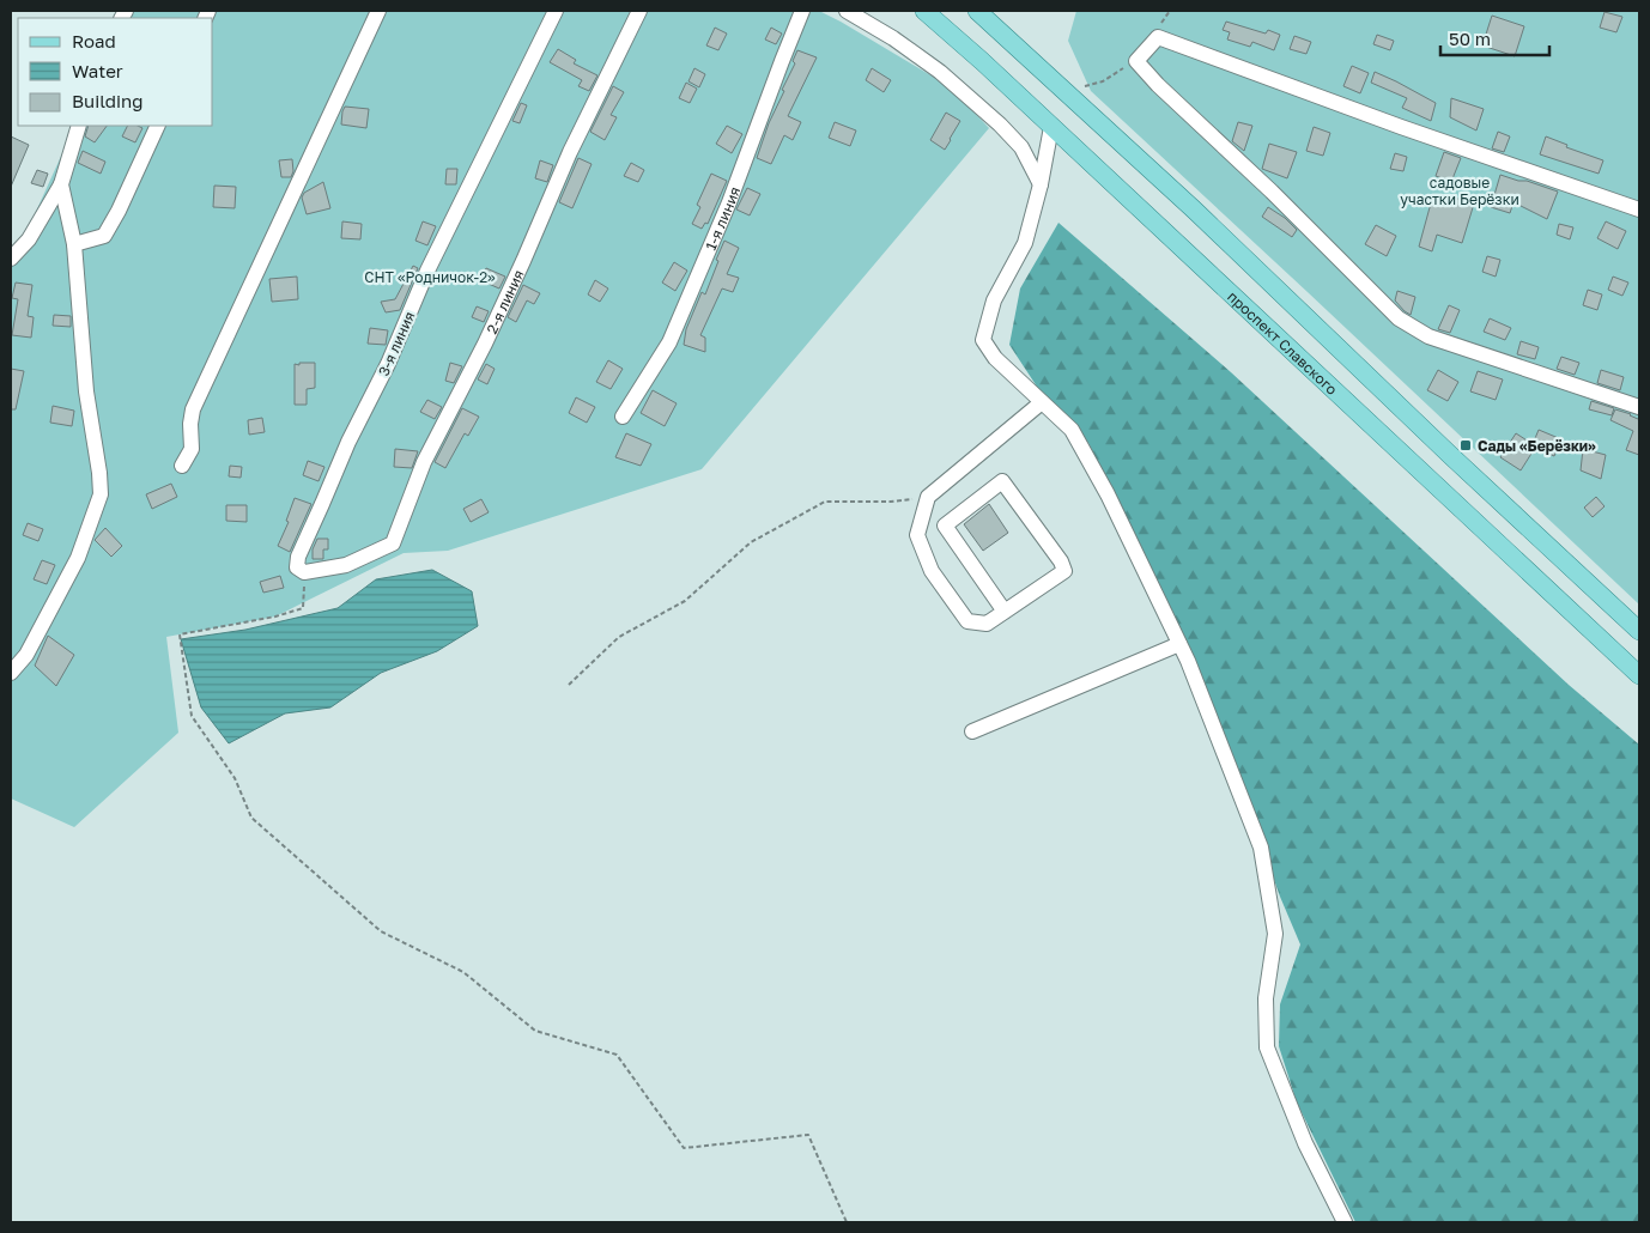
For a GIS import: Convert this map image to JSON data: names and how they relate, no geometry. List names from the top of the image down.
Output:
{
  "streets": {
    "main road": ["проспект Славского"],
    "street": ["1-я линия", "2-я линия", "3-я линия"]
  },
  "crossings": [
    ["2-я линия", "3-я линия"]
  ],
  "parks": ["садовые участки Берёзки", "СНТ «Родничок-2»"],
  "places": {
    "transit": ["Сады «Берёзки»"]
  },
  "legend": ["Road", "Water", "Building"],
  "scale_bar": "50 m"
}
